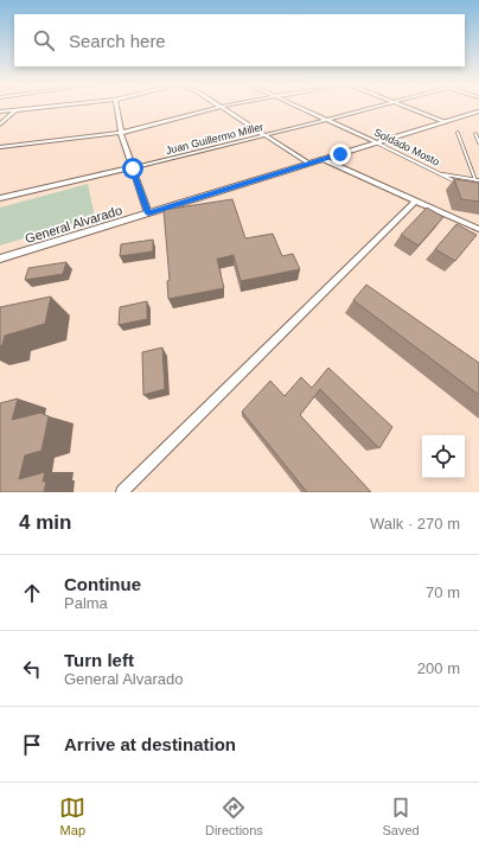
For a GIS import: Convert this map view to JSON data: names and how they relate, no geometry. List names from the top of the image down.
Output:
{
  "streets": {
    "street": ["Juan Guillermo Miller", "Soldado Mosto", "General Alvarado"]
  },
  "crossings": [
    ["Juan Guillermo Miller", "Soldado Mosto"],
    ["Soldado Mosto", "General Alvarado"]
  ],
  "page": {
    "search": "Search here",
    "heading": ["4 min", "Walk · 270 m"],
    "list": [
      ["Continue", "Palma", "70 m"],
      ["Turn left", "General Alvarado", "200 m"],
      "Arrive at destination"
    ],
    "nav": ["Map", "Directions", "Saved"]
  }
}
